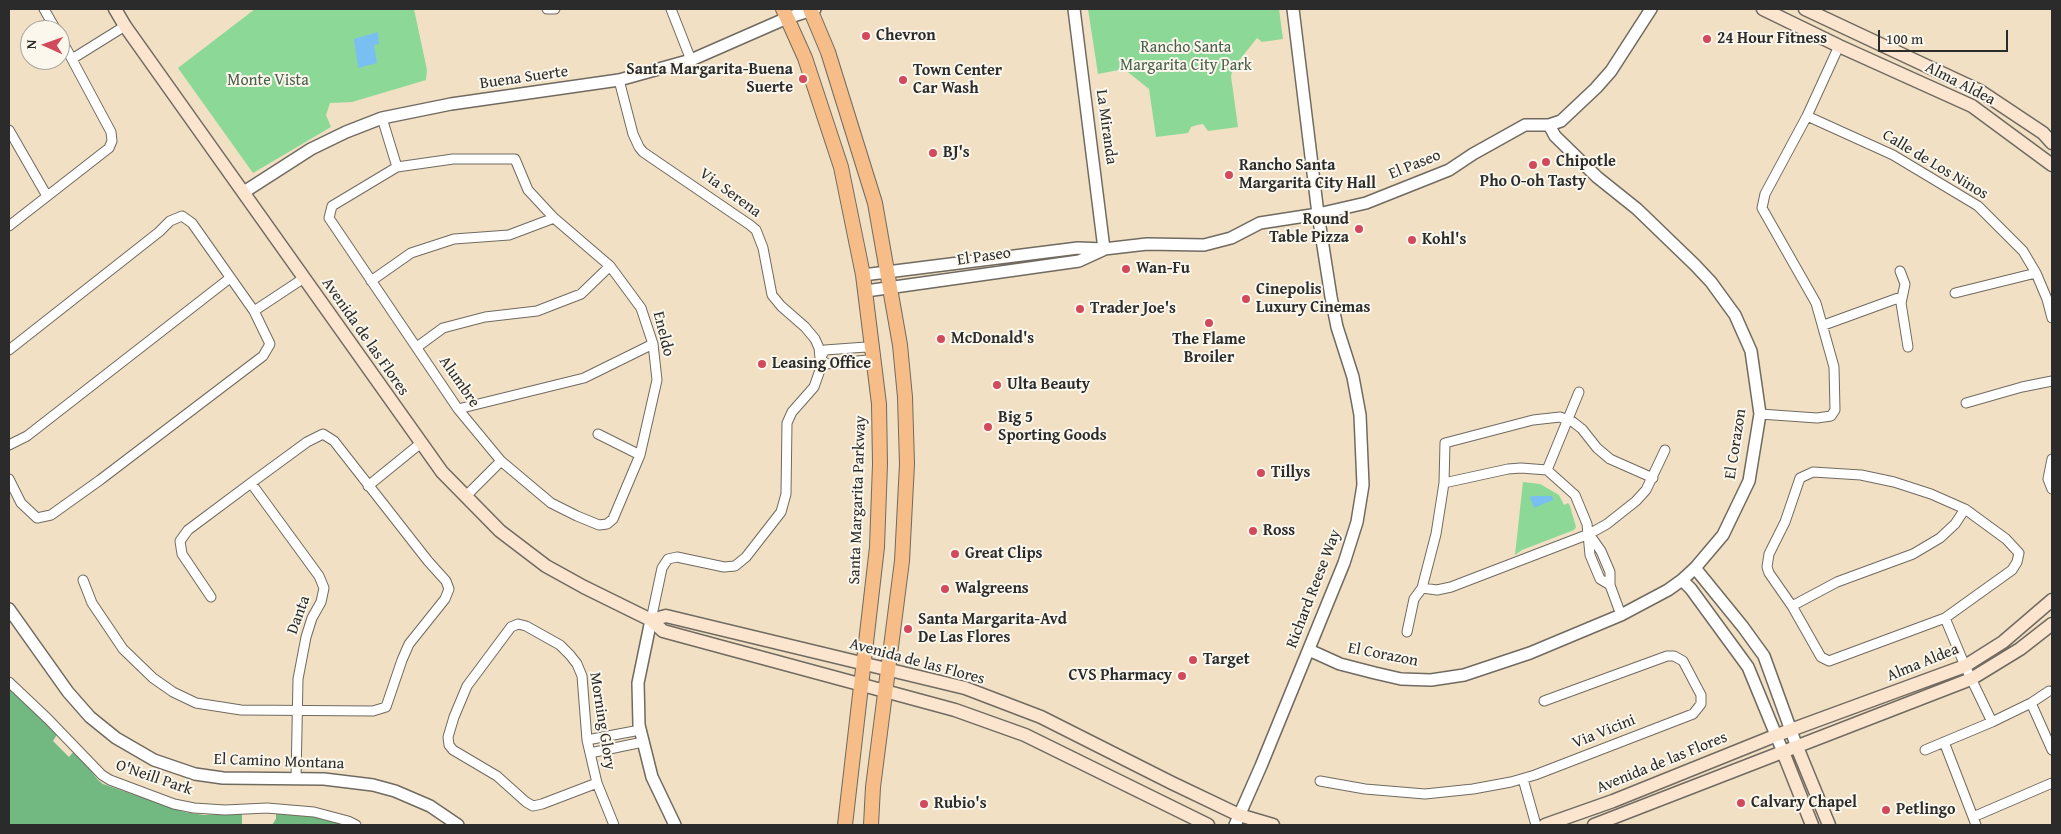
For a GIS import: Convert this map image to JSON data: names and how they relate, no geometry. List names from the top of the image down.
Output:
{
  "streets": {
    "main road": ["Alma Aldea", "Avenida de las Flores", "Santa Margarita Parkway"],
    "street": [
      "Buena Suerte",
      "La Miranda",
      "El Paseo",
      "Calle de Los Ninos",
      "Via Serena",
      "Eneldo",
      "Alumbre",
      "El Corazon",
      "Richard Reese Way",
      "Danta",
      "Morning Glory",
      "Via Vicini",
      "El Camino Montana",
      "O'Neill Park"
    ]
  },
  "crossings": [
    ["Buena Suerte", "Via Serena"],
    ["Buena Suerte", "Avenida de las Flores"],
    ["Buena Suerte", "Santa Margarita Parkway"],
    ["Alma Aldea", "Avenida de las Flores"],
    ["La Miranda", "El Paseo"],
    ["El Paseo", "El Corazon"],
    ["El Paseo", "Santa Margarita Parkway"],
    ["El Paseo", "Richard Reese Way"],
    ["Eneldo", "Alumbre"],
    ["Avenida de las Flores", "Santa Margarita Parkway"],
    ["Avenida de las Flores", "Richard Reese Way"],
    ["El Corazon", "Richard Reese Way"],
    ["Danta", "El Camino Montana"]
  ],
  "parks": ["Rancho Santa Margarita City Park", "Monte Vista"],
  "places": [
    "Chevron",
    "24 Hour Fitness",
    "Santa Margarita-Buena Suerte",
    "Town Center Car Wash",
    "BJ's",
    "Chipotle",
    "Pho O-oh Tasty",
    "Rancho Santa Margarita City Hall",
    "Round Table Pizza",
    "Kohl's",
    "Wan-Fu",
    "Cinepolis Luxury Cinemas",
    "Trader Joe's",
    "The Flame Broiler",
    "McDonald's",
    "Leasing Office",
    "Ulta Beauty",
    "Big 5 Sporting Goods",
    "Tillys",
    "Ross",
    "Great Clips",
    "Walgreens",
    "Santa Margarita-Avd De Las Flores",
    "Target",
    "CVS Pharmacy",
    "Calvary Chapel",
    "Rubio's",
    "Petlingo"
  ],
  "scale_bar": "100 m",
  "north": "left"
}
